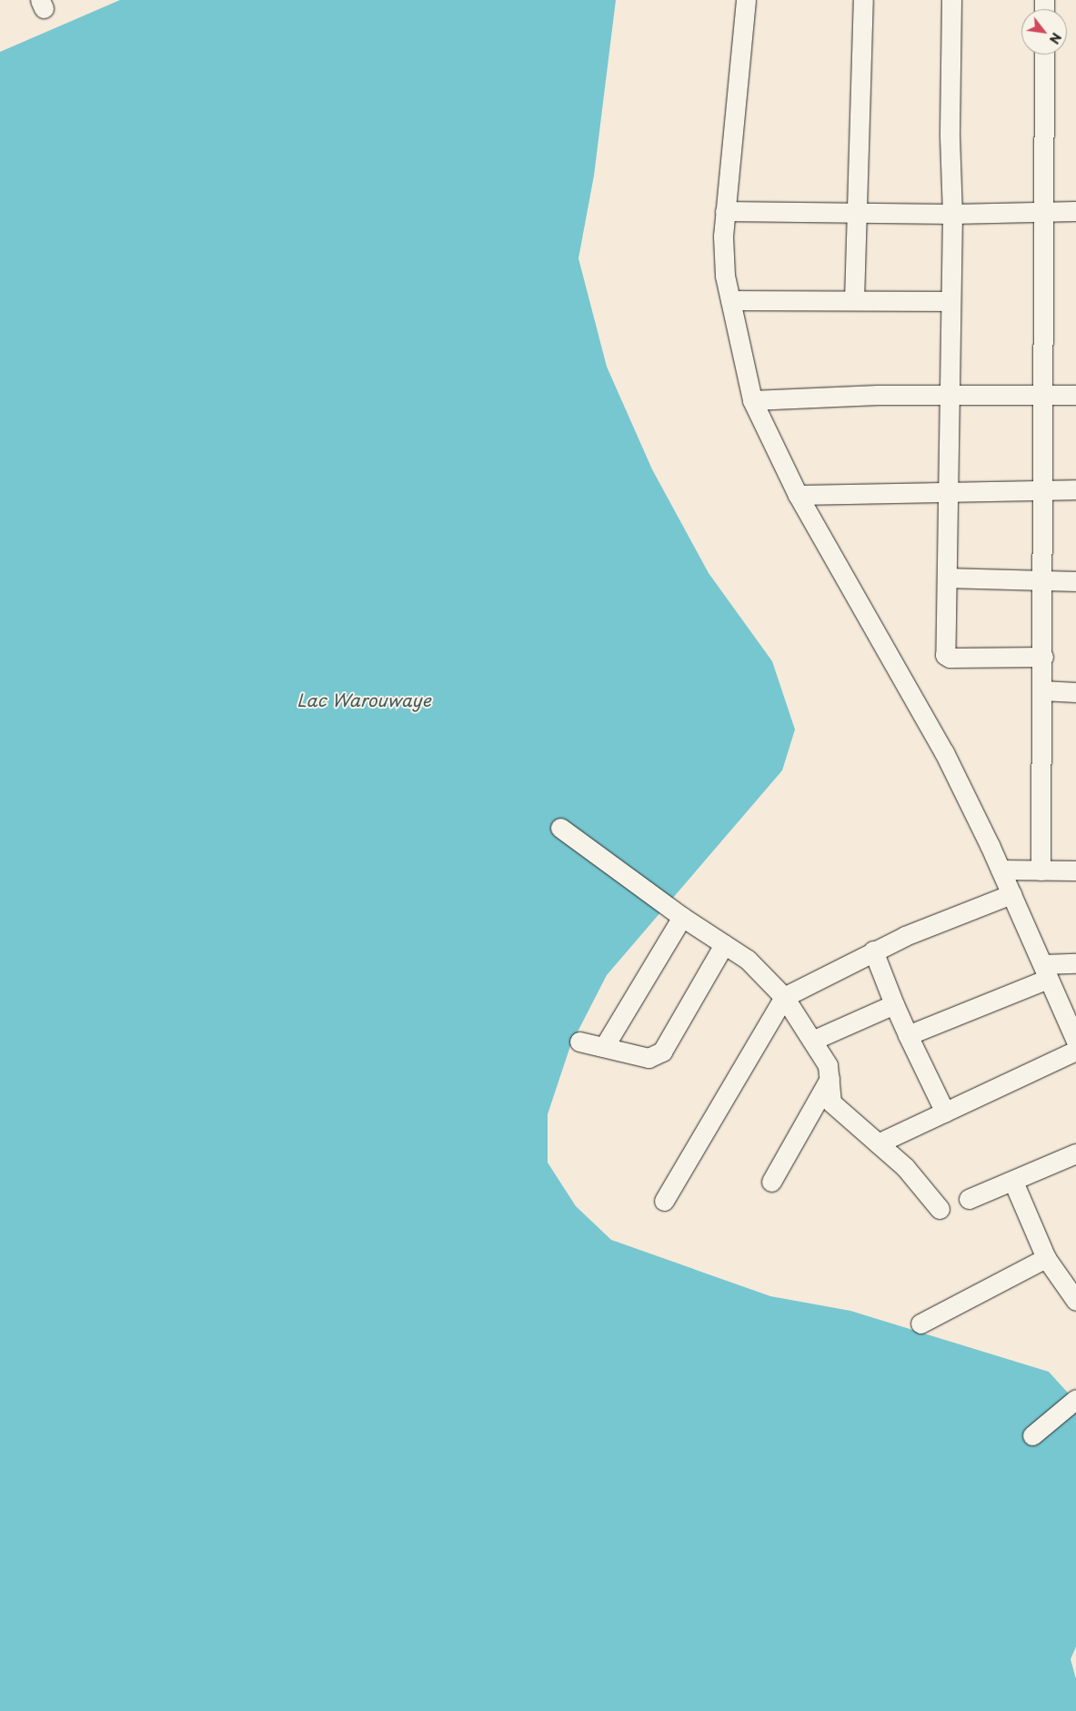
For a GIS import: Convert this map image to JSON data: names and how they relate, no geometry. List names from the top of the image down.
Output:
{
  "water": ["Lac Warouwaye"],
  "north": "bottom right"
}
